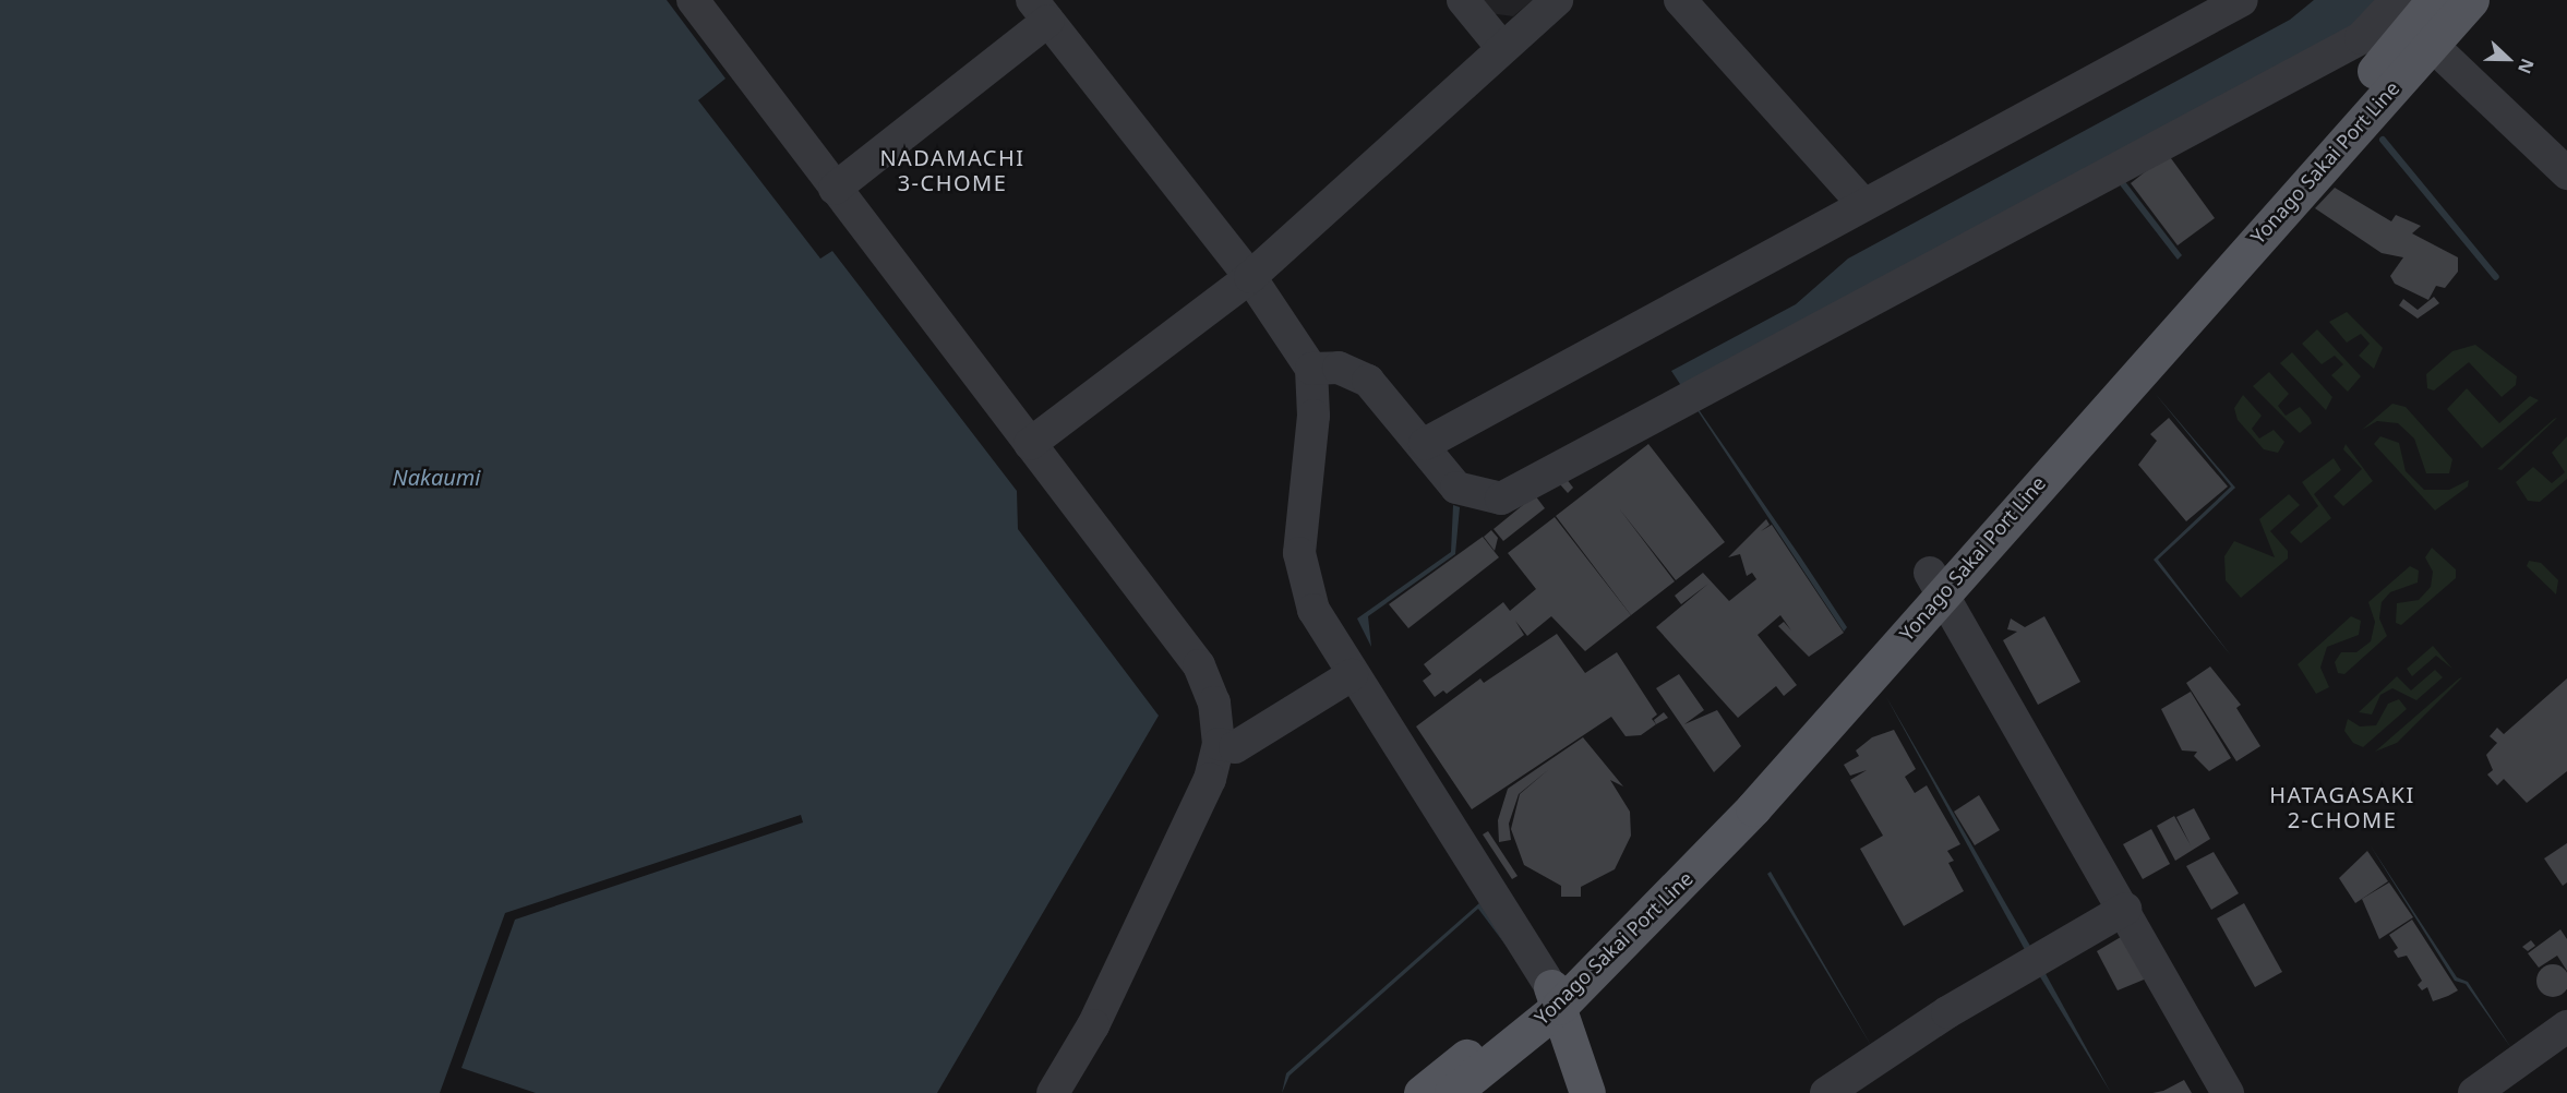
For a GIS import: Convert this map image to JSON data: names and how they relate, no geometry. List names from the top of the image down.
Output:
{
  "streets": {
    "main road": ["Yonago Sakai Port Line"]
  },
  "districts": ["NADAMACHI 3-CHOME", "HATAGASAKI 2-CHOME"],
  "water": ["Nakaumi"],
  "north": "right"
}
